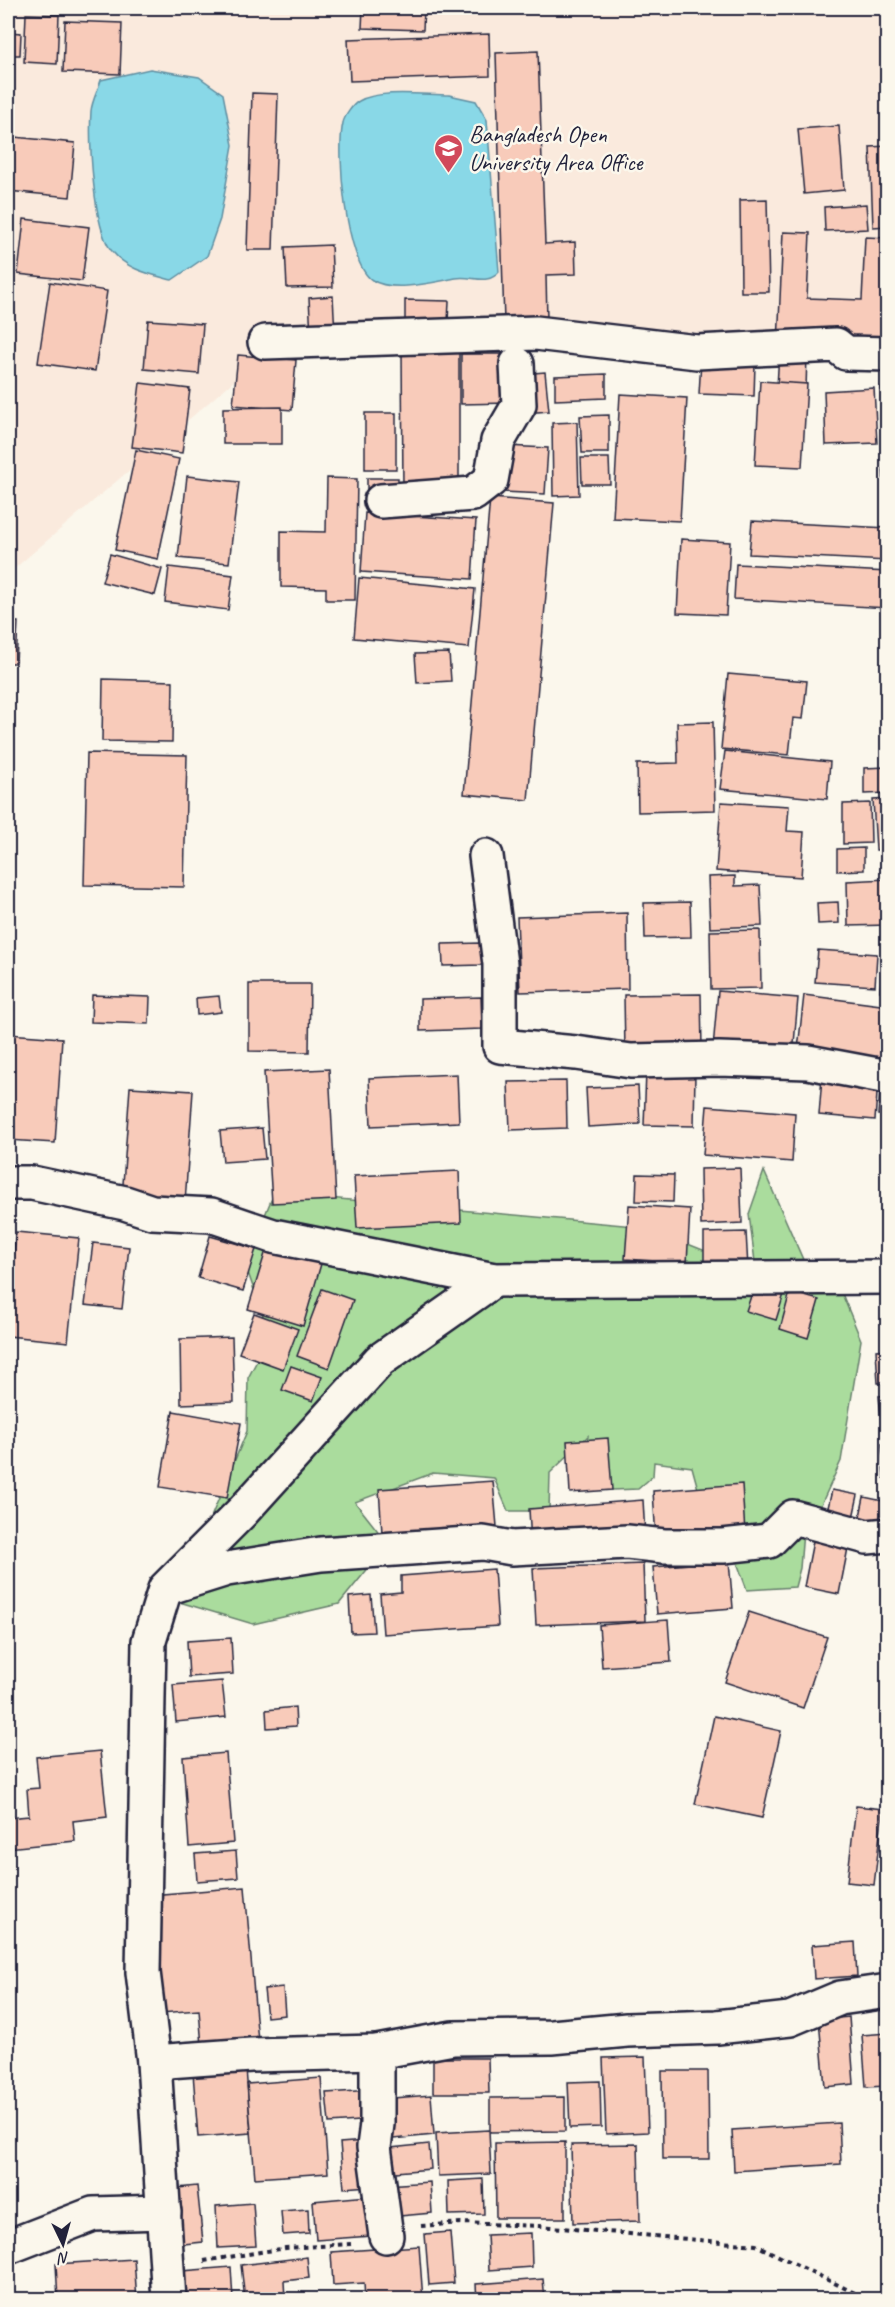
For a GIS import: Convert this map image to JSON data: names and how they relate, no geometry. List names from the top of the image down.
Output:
{
  "places": {
    "school or university": ["Bangladesh Open University Area Office"]
  },
  "north": "bottom"
}
